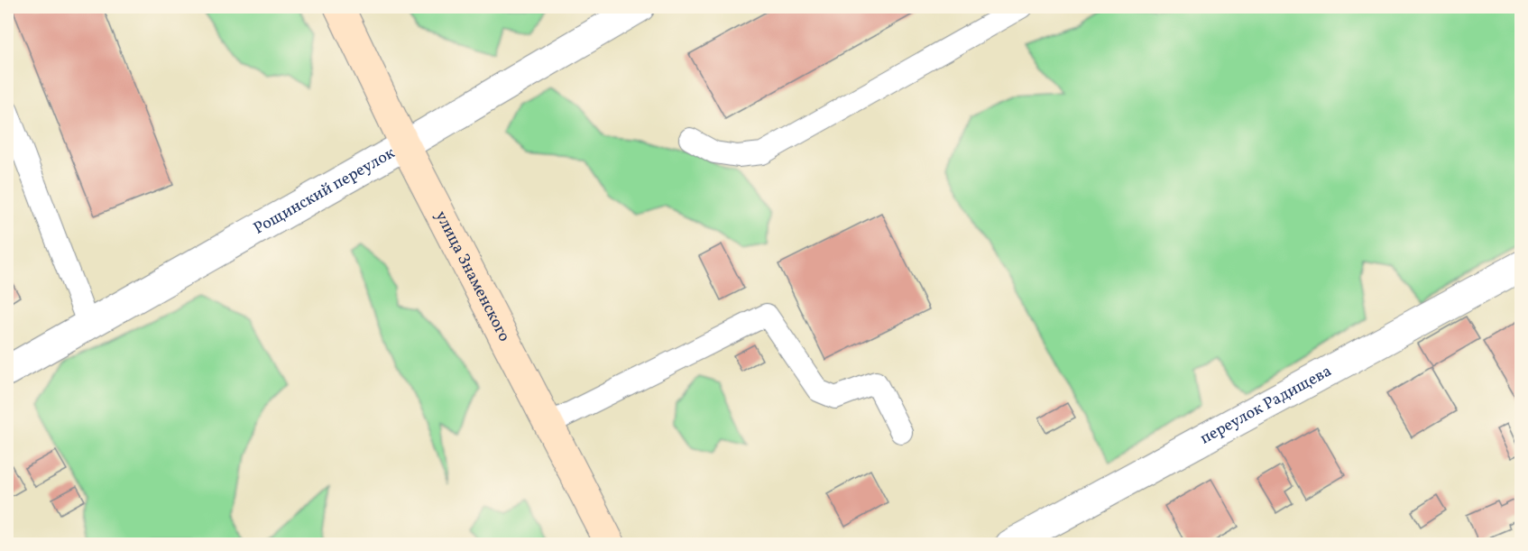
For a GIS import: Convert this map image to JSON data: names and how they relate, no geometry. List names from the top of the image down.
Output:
{
  "streets": {
    "main road": ["улица Знаменского"],
    "street": ["Рощинский переулок", "переулок Радищева"]
  },
  "crossings": [
    ["Рощинский переулок", "улица Знаменского"]
  ]
}
